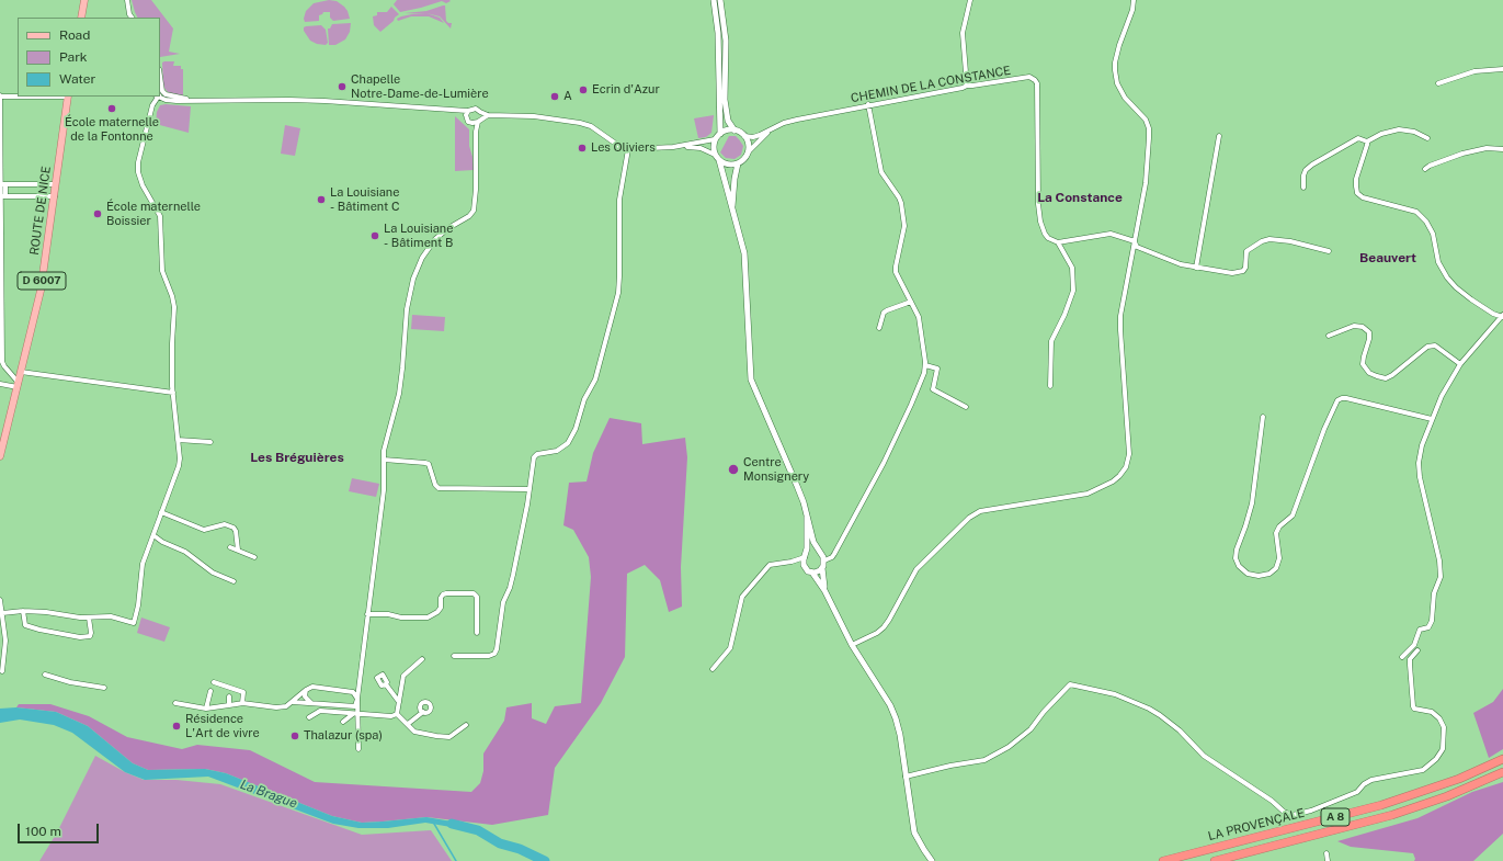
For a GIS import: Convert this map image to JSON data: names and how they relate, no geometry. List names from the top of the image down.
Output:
{
  "streets": {
    "highway": ["A 8", "LA PROVENÇALE"],
    "main road": ["ROUTE DE NICE", "D 6007"],
    "street": ["CHEMIN DE LA CONSTANCE"]
  },
  "districts": ["La Constance", "Beauvert", "Les Bréguières"],
  "water": ["La Brague"],
  "places": [
    "Chapelle Notre-Dame-de-Lumière",
    "Ecrin d'Azur",
    "A",
    "École maternelle de la Fontonne",
    "Les Oliviers",
    "La Louisiane - Bâtiment C",
    "École maternelle Boissier",
    "La Louisiane - Bâtiment B",
    "Centre Monsignery",
    "Résidence L'Art de vivre",
    "Thalazur (spa)"
  ],
  "legend": ["Road", "Park", "Water"],
  "scale_bar": "100 m"
}
